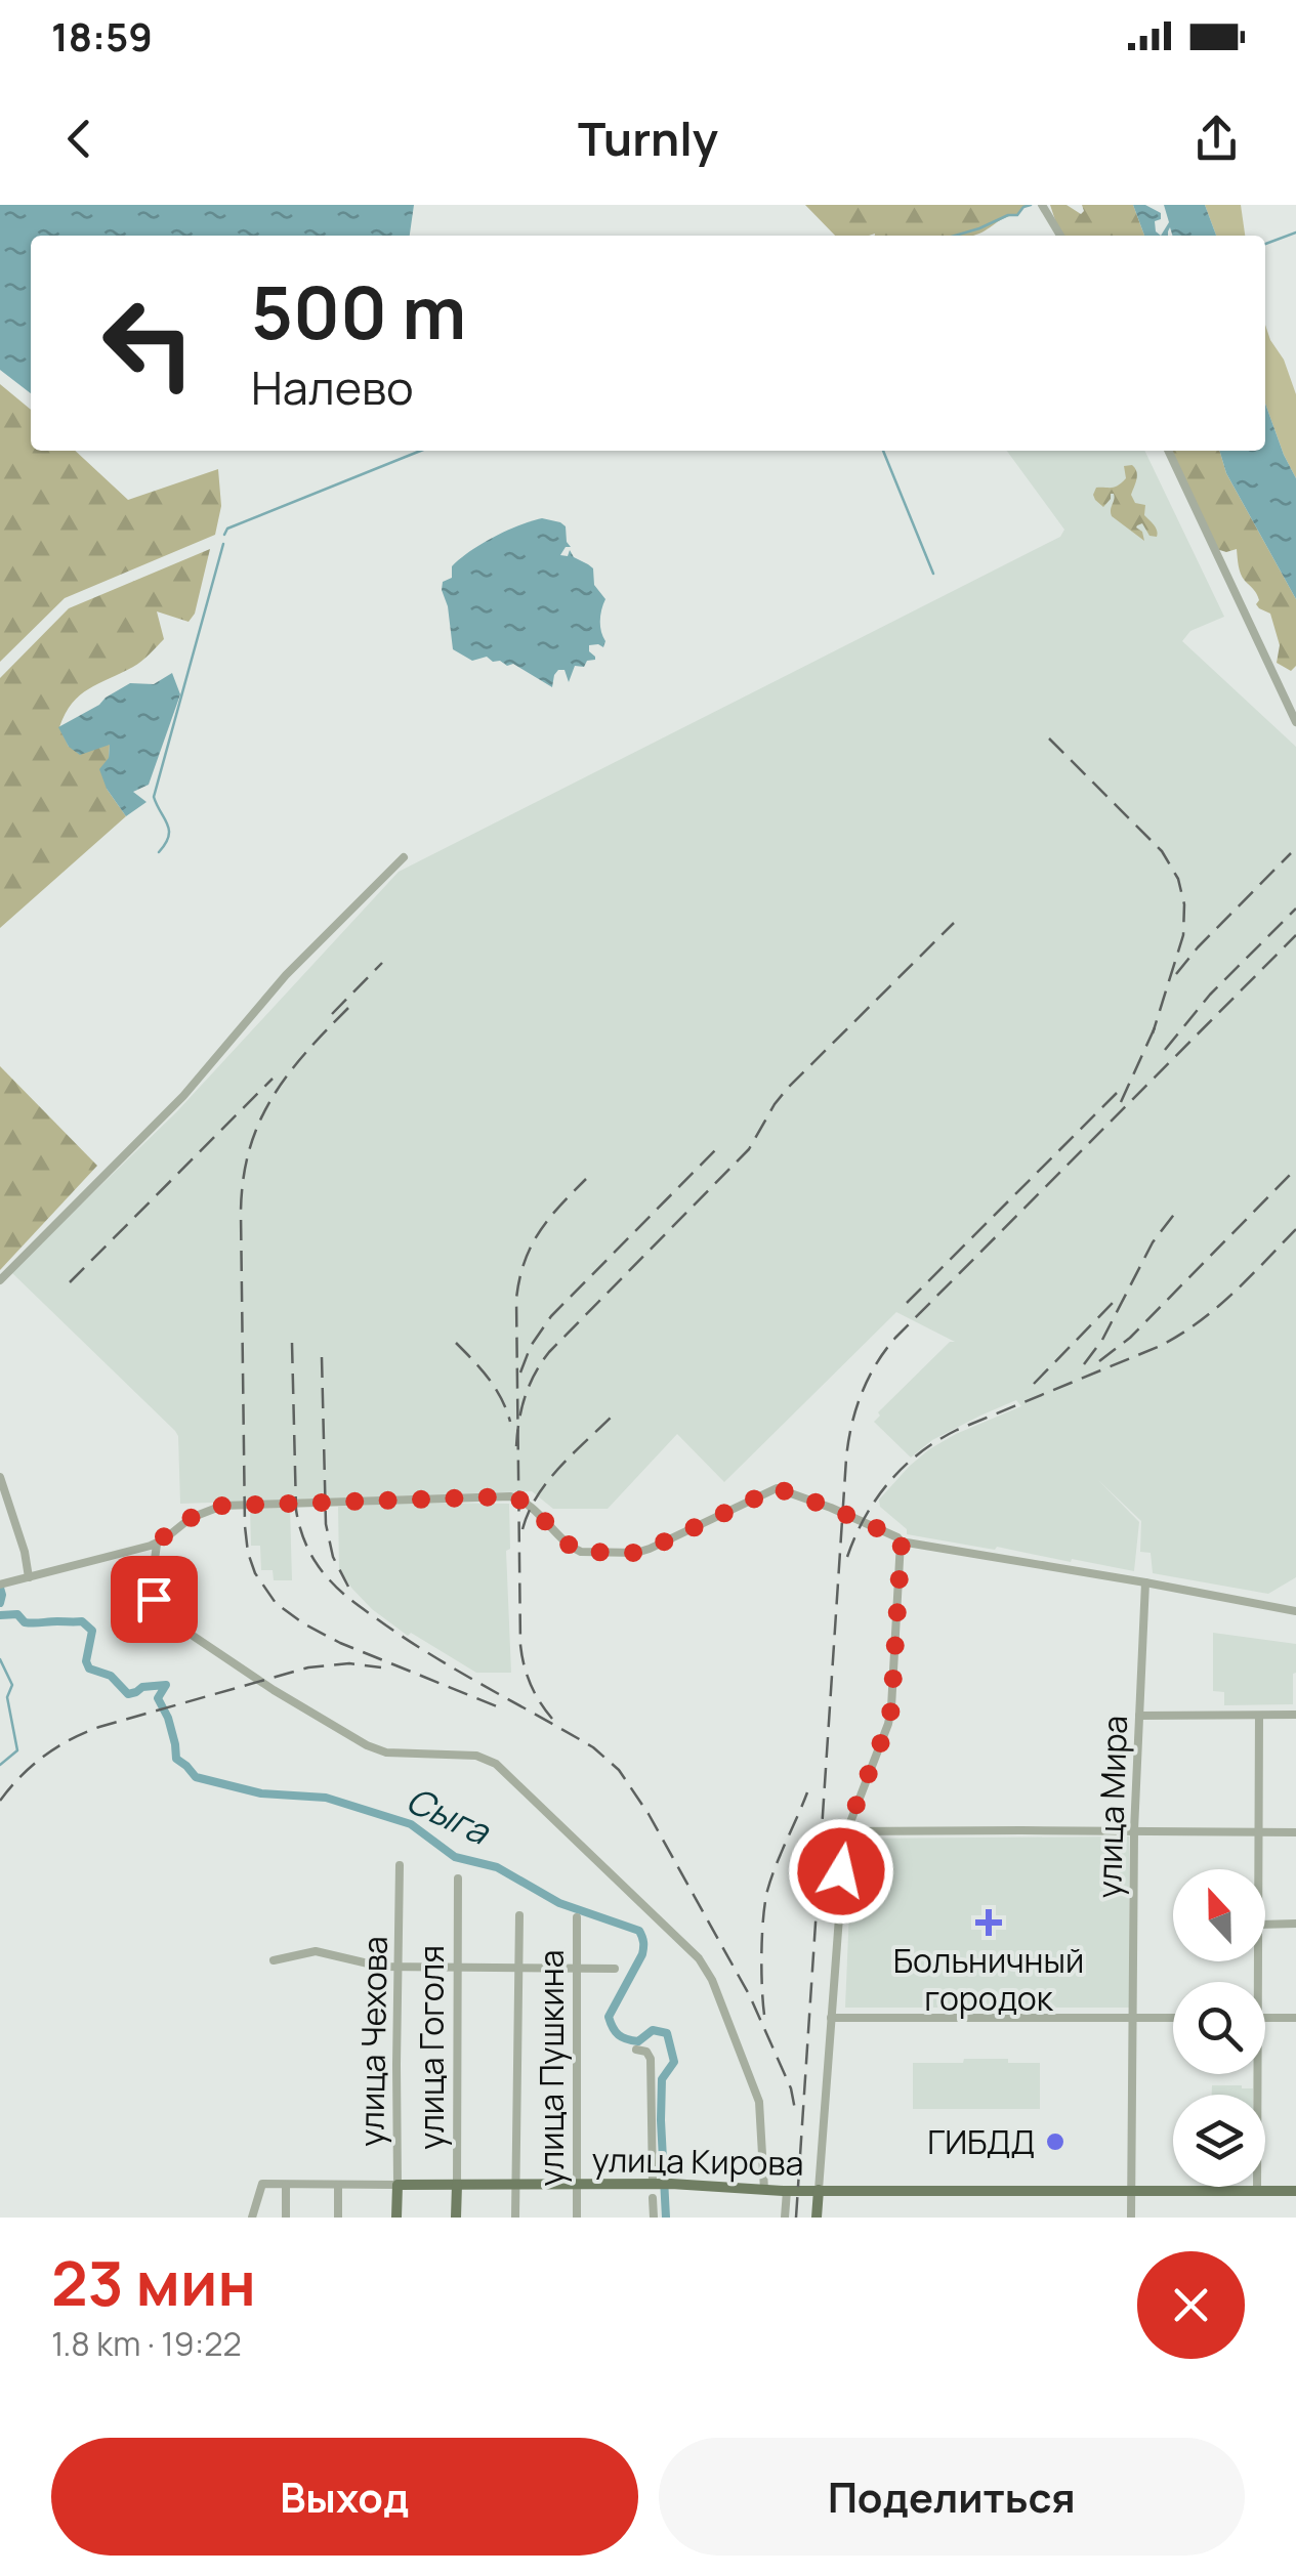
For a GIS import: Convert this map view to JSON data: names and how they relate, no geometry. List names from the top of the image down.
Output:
{
  "streets": {
    "main road": ["улица Чехова", "улица Гоголя", "улица Кирова"],
    "street": ["улица Мира", "улица Пушкина"]
  },
  "crossings": [
    ["улица Мира", "улица Кирова"],
    ["улица Чехова", "улица Кирова"],
    ["улица Гоголя", "улица Кирова"],
    ["улица Пушкина", "улица Кирова"]
  ],
  "water": ["Сыга"],
  "places": {
    "health": ["Больничный городок"],
    "other": ["ГИБДД"]
  },
  "north": "top",
  "page": {
    "status": "18:59",
    "header": "Turnly",
    "turn": ["500 m", "Налево"],
    "heading": ["23 мин", "1.8 km · 19:22"],
    "buttons": ["Выход", "Поделиться"]
  }
}
